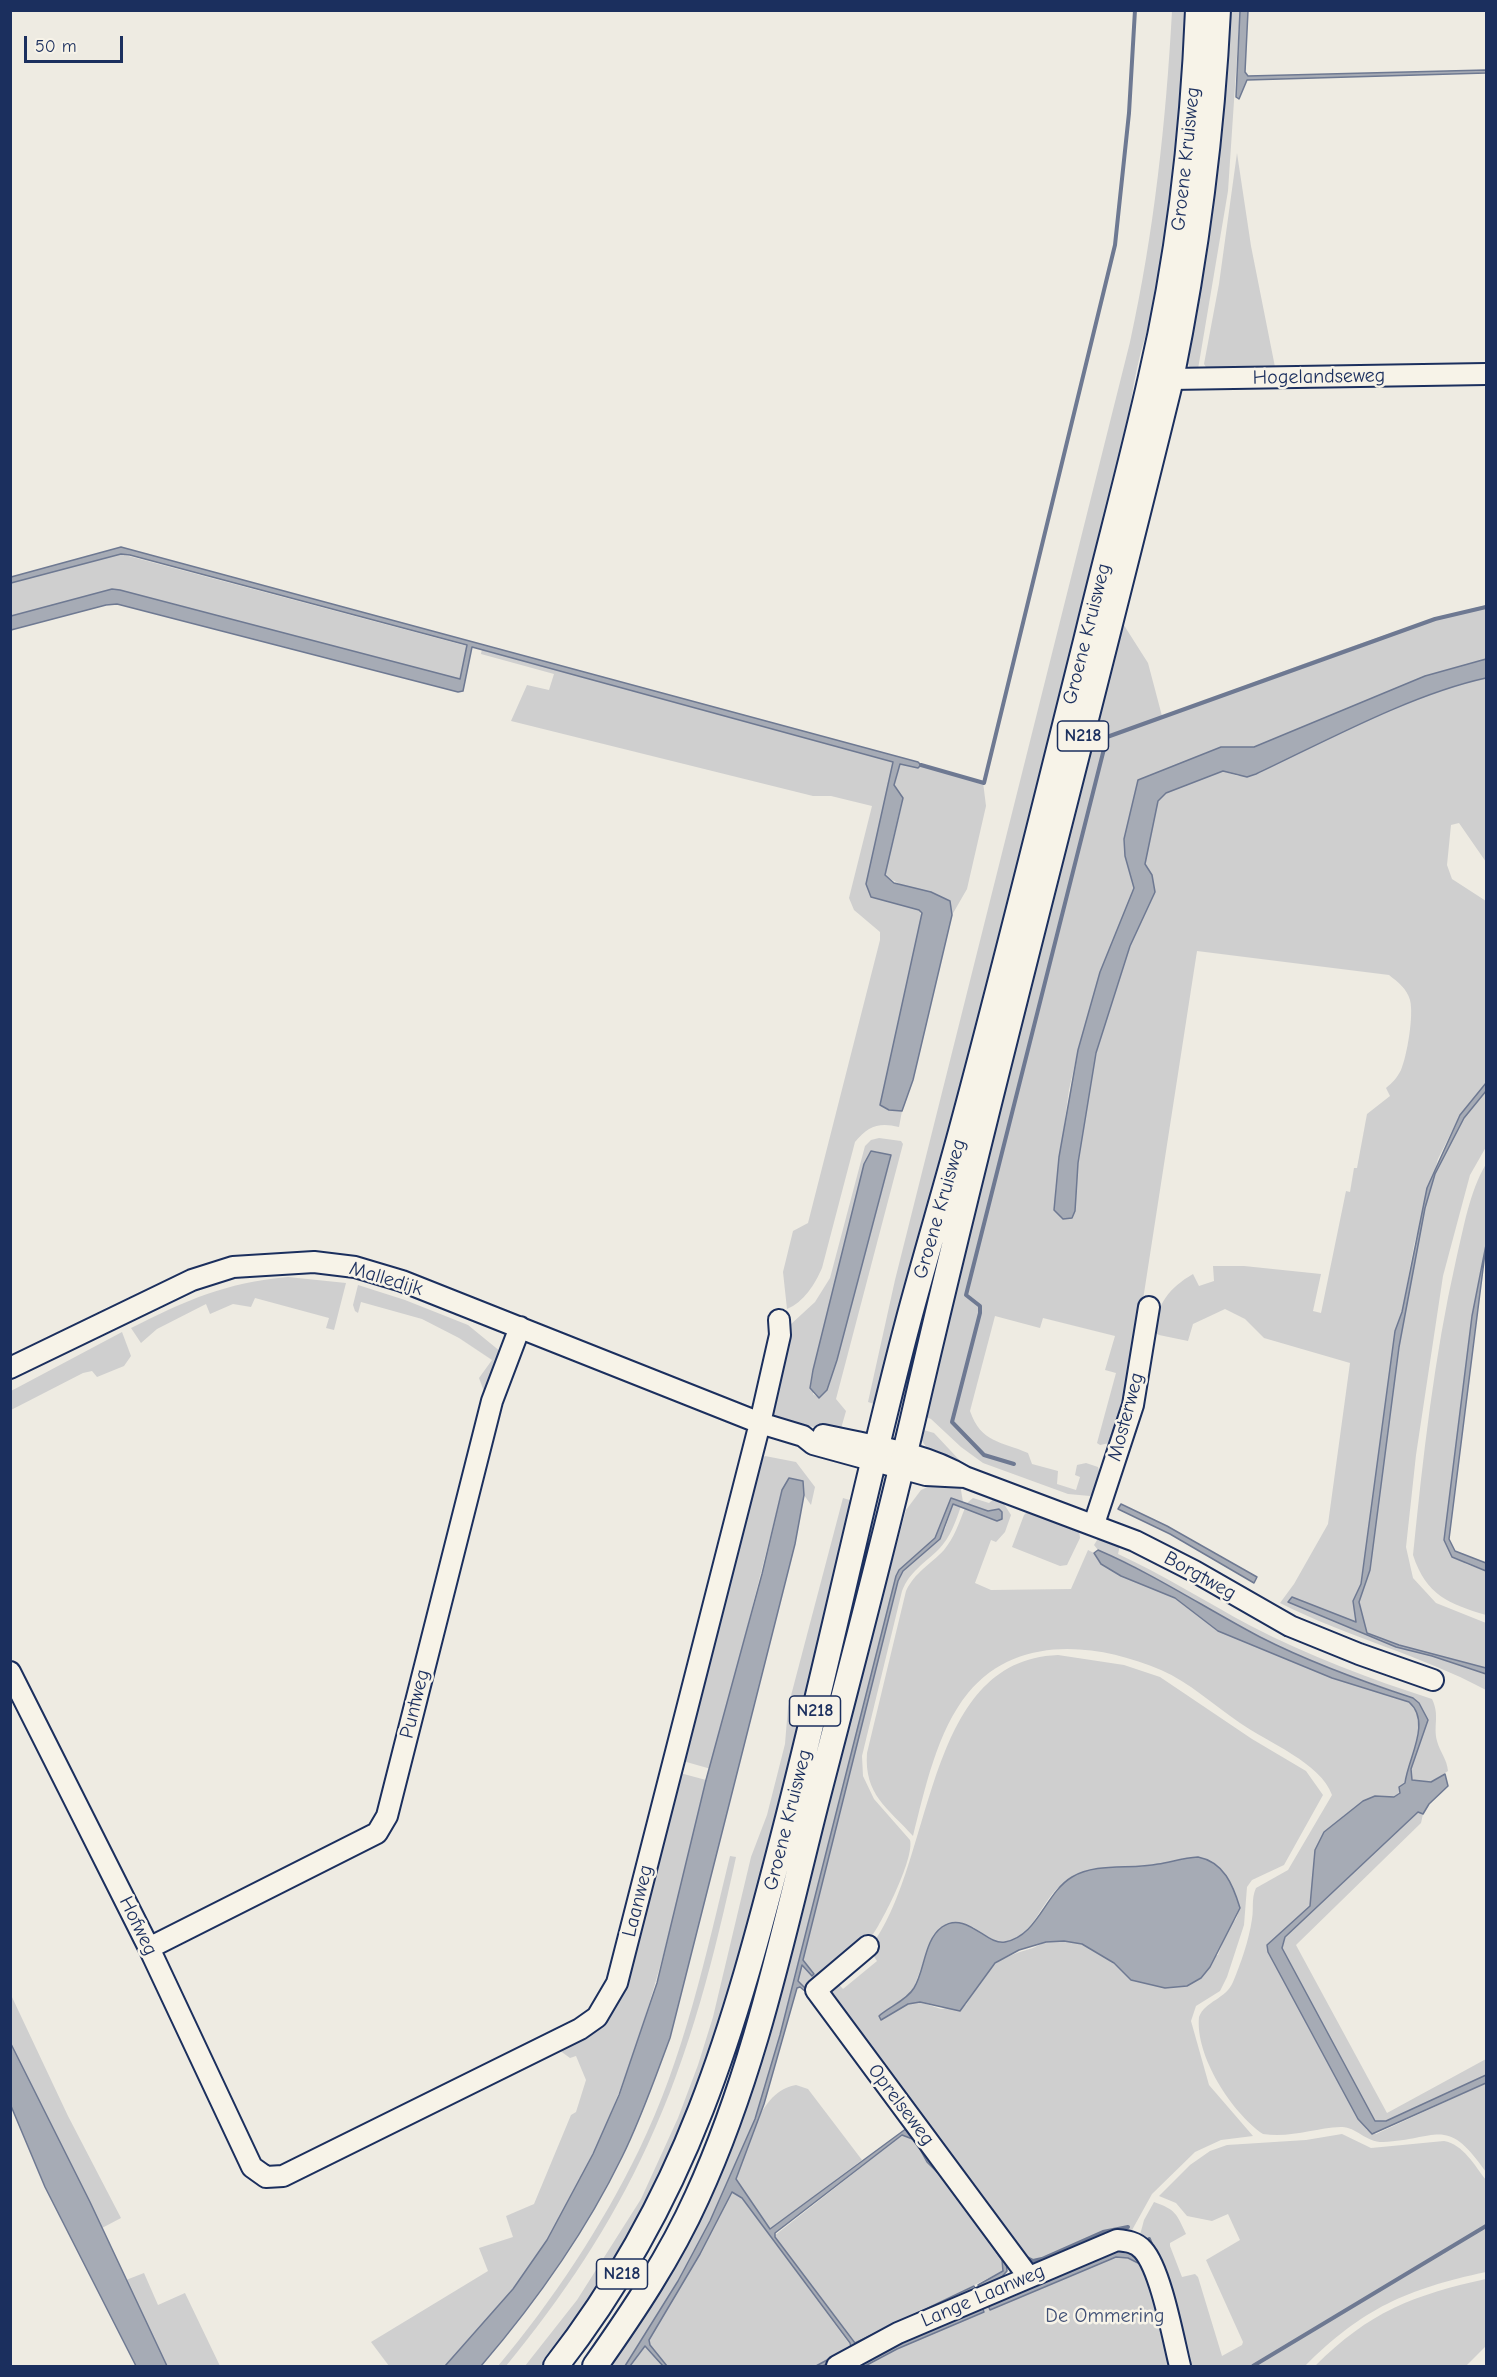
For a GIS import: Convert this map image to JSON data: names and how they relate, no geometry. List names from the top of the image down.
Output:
{
  "streets": {
    "main road": ["Groene Kruisweg", "N218"],
    "street": [
      "Hogelandseweg",
      "Malledijk",
      "Mosterweg",
      "Borgtweg",
      "Puntweg",
      "Laanweg",
      "Hofweg",
      "Oprelseweg",
      "Lange Laanweg"
    ]
  },
  "crossings": [
    ["Groene Kruisweg", "Hogelandseweg"],
    ["Groene Kruisweg", "Malledijk"],
    ["Groene Kruisweg", "Borgtweg"],
    ["Malledijk", "Borgtweg"],
    ["Malledijk", "Puntweg"],
    ["Malledijk", "Laanweg"],
    ["Mosterweg", "Borgtweg"],
    ["Puntweg", "Hofweg"],
    ["Laanweg", "Hofweg"],
    ["Oprelseweg", "Lange Laanweg"]
  ],
  "parks": ["De Ommering"],
  "scale_bar": "50 m"
}
